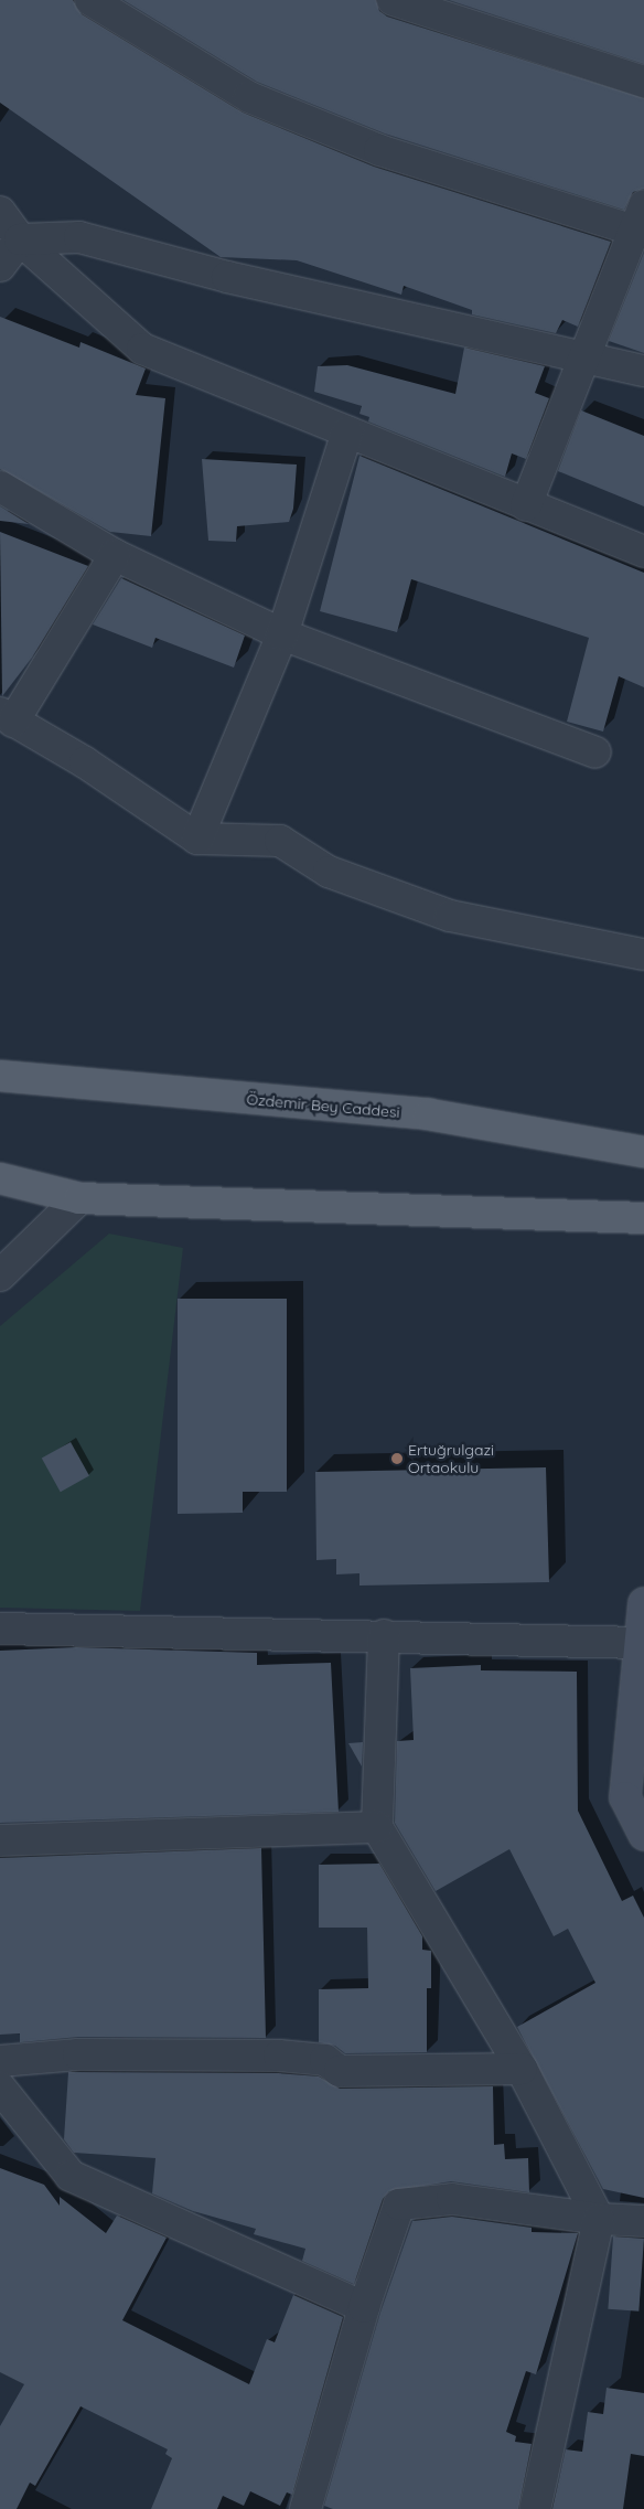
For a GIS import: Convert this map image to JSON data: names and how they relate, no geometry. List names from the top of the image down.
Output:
{
  "streets": {
    "main road": ["Özdemir Bey Caddesi"]
  },
  "places": ["Ertuğrulgazi Ortaokulu"]
}
